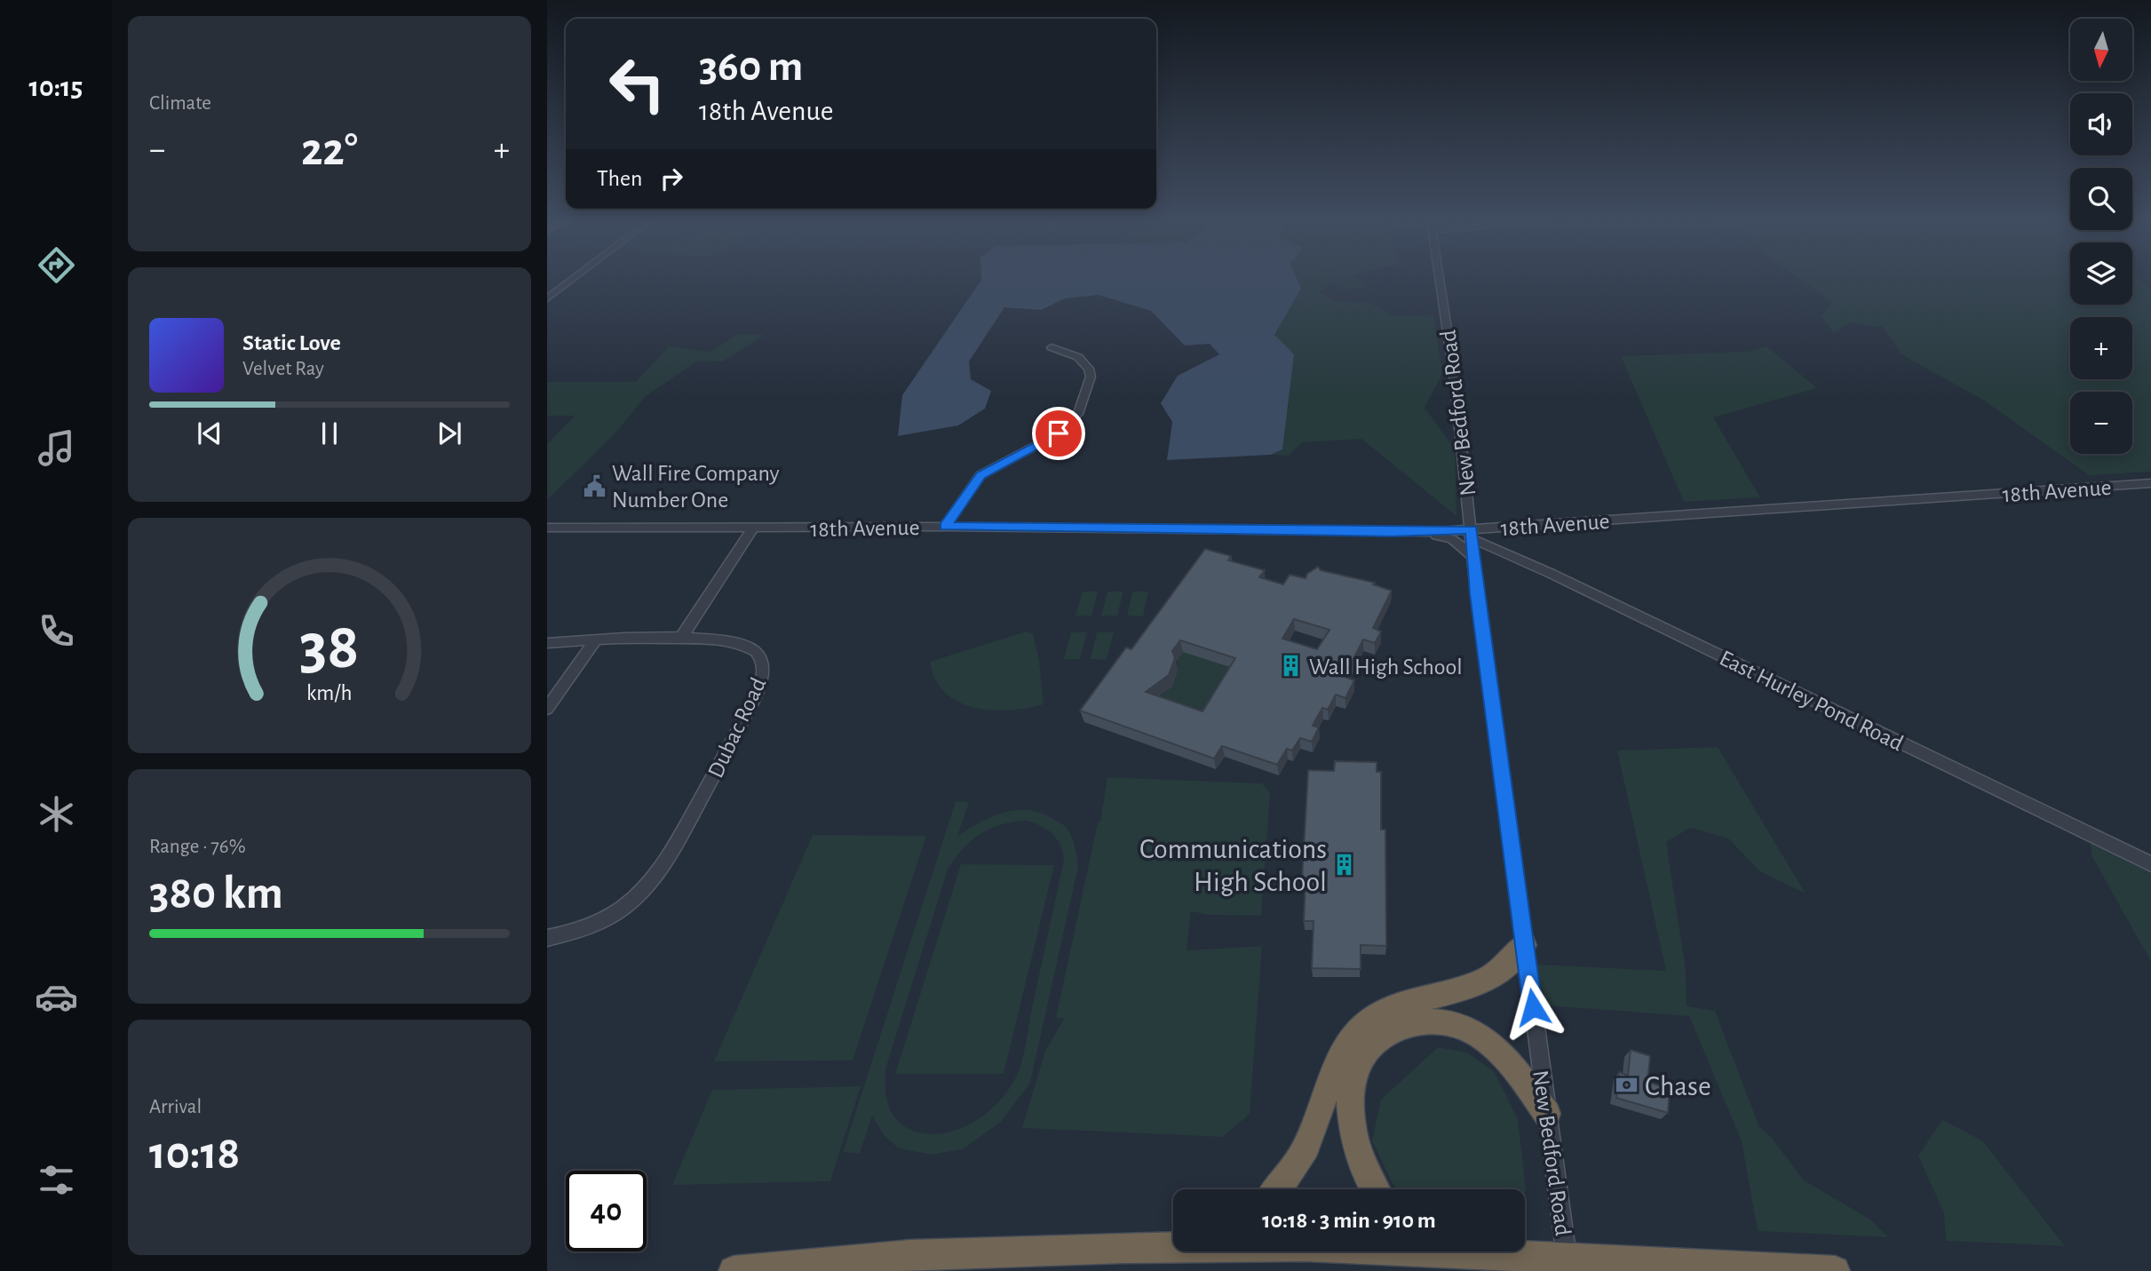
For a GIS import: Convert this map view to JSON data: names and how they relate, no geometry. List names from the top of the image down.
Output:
{
  "streets": {
    "street": [
      "New Bedford Road",
      "18th Avenue",
      "East Hurley Pond Road",
      "Dubac Road"
    ]
  },
  "crossings": [
    ["New Bedford Road", "18th Avenue"],
    ["New Bedford Road", "East Hurley Pond Road"],
    ["18th Avenue", "East Hurley Pond Road"]
  ],
  "places": {
    "public building": ["Wall Fire Company Number One"],
    "building": ["Wall High School", "Communications High School"],
    "bank": ["Chase"]
  },
  "north": "bottom",
  "page": {
    "tabs": "10:15",
    "tile": [
      "Climate",
      ["Range · 76%", "380 km"],
      ["Arrival", "10:18"]
    ],
    "map_buttons": ["+", "−"],
    "turn": ["360 m", "18th Avenue"],
    "heat": ["−", "22°", "+"],
    "then": "Then",
    "song": ["Static Love", "Velvet Ray"],
    "limit": "40",
    "trip": "10:18 · 3 min · 910 m",
    "gauge": ["38", "km/h"]
  }
}
